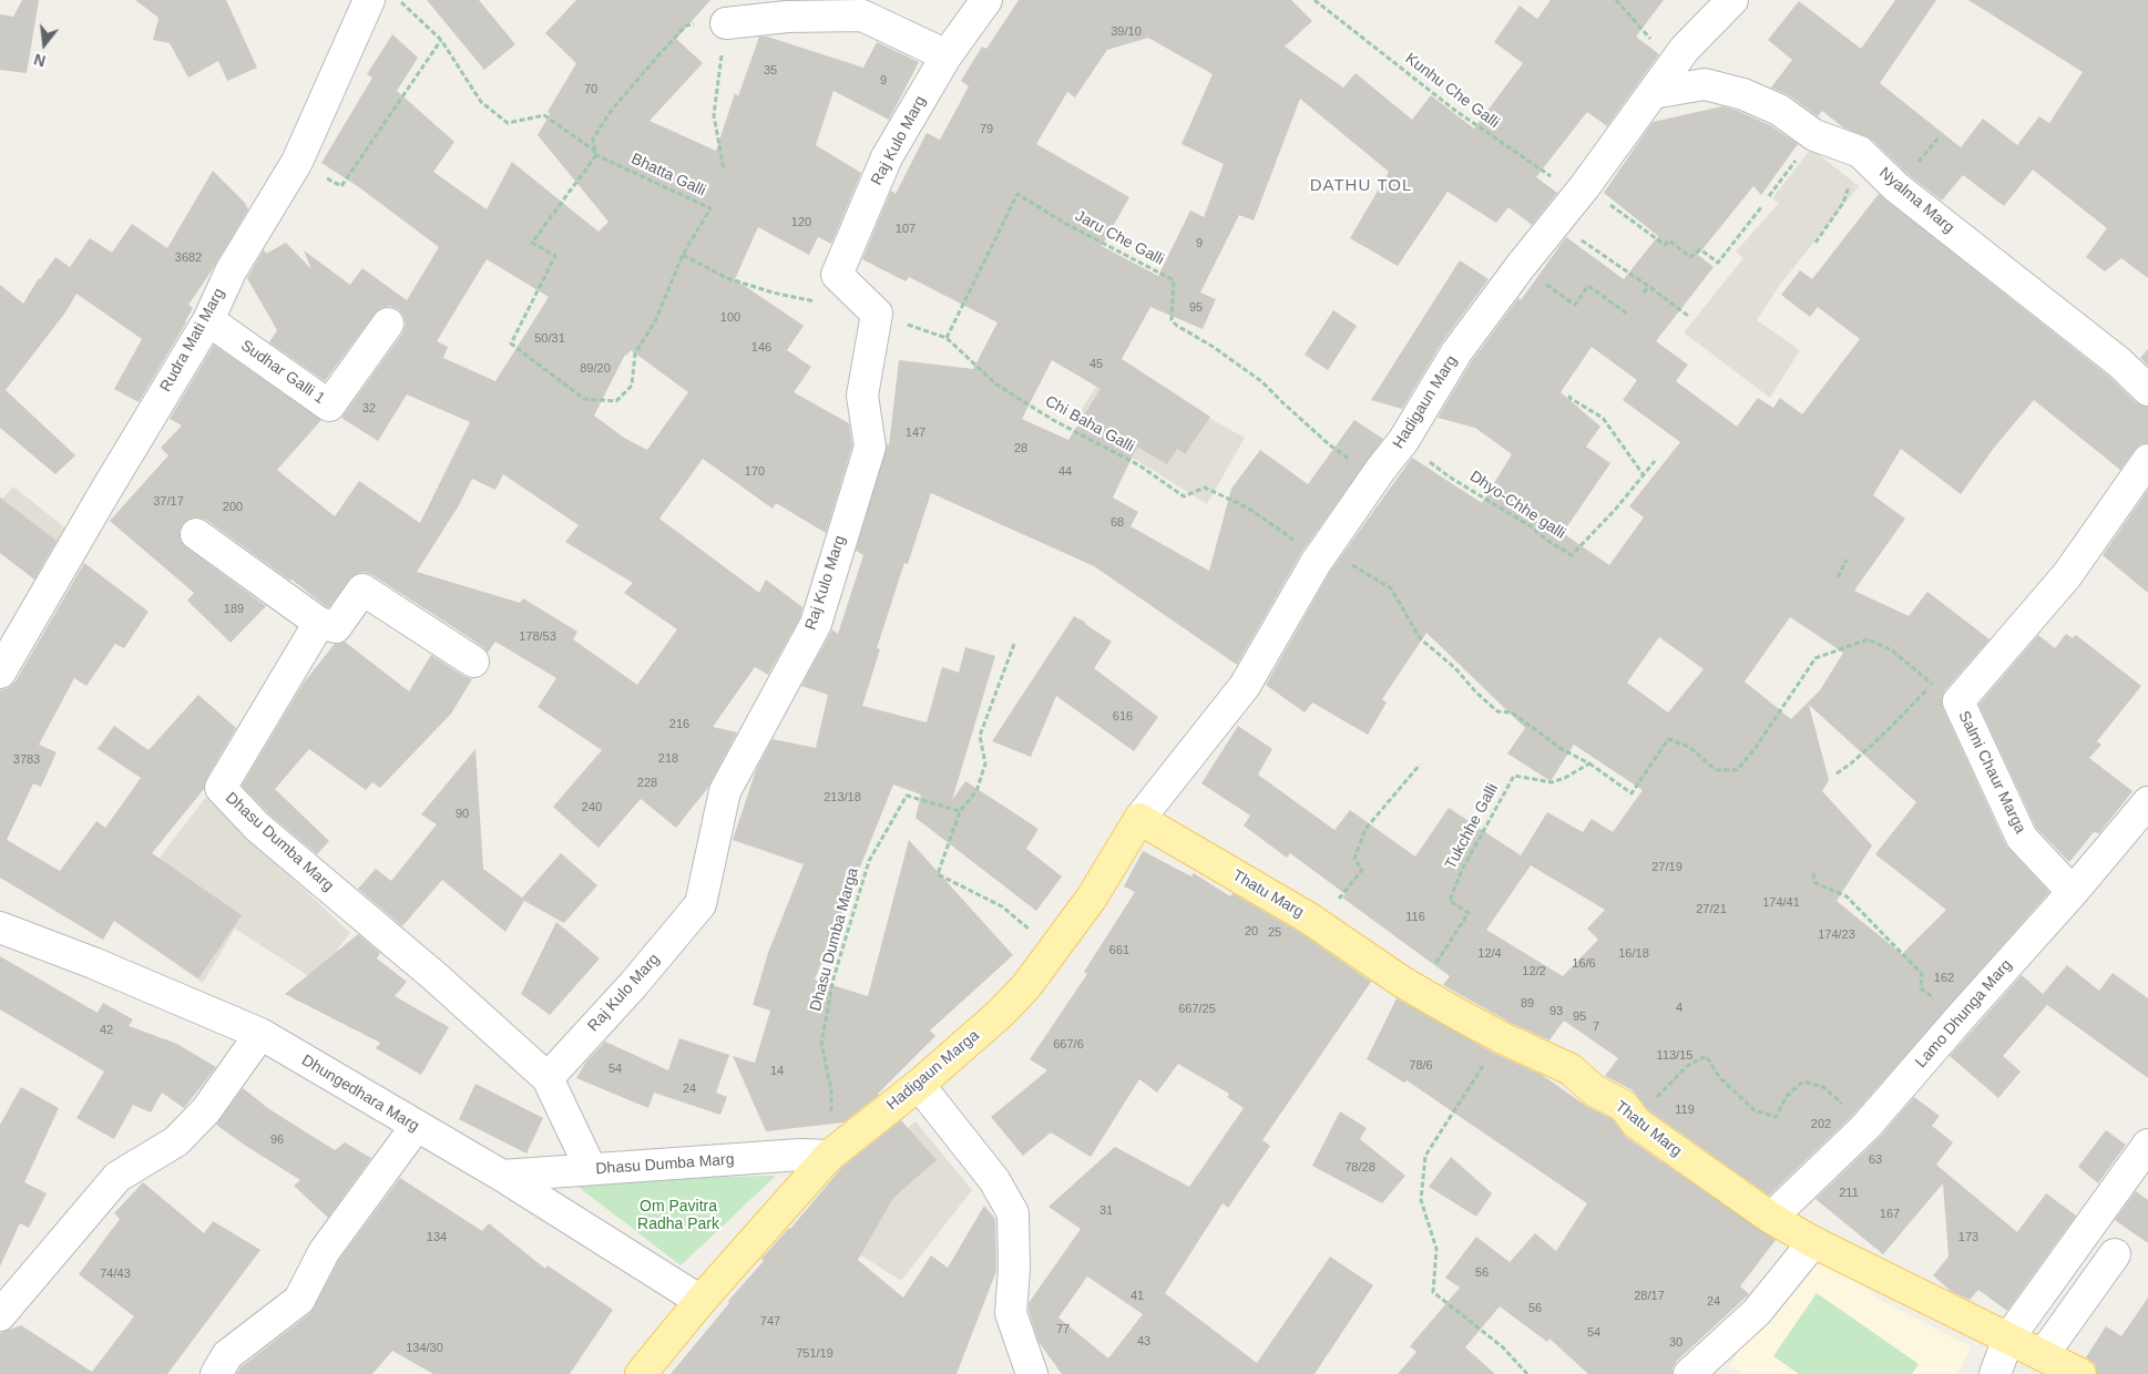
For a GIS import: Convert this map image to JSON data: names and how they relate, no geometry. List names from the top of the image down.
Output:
{
  "streets": {
    "main road": ["Thatu Marg", "Hadigaun Marga"],
    "street": [
      "Raj Kulo Marg",
      "Nyalma Marg",
      "Rudra Mati Marg",
      "Sudhar Galli 1",
      "Hadigaun Marg",
      "Salmi Chaur Marga",
      "Dhasu Dumba Marg",
      "Lamo Dhunga Marg",
      "Dhungedhara Marg"
    ],
    "path": [
      "Kunhu Che Galli",
      "Bhatta Galli",
      "Jaru Che Galli",
      "Chi Baha Galli",
      "Dhyo-Chhe galli",
      "Tukchhe Galli",
      "Dhasu Dumba Marga"
    ]
  },
  "crossings": [
    ["Kunhu Che Galli", "Hadigaun Marg"],
    ["Raj Kulo Marg", "Chi Baha Galli"],
    ["Raj Kulo Marg", "Dhasu Dumba Marg"],
    ["Nyalma Marg", "Hadigaun Marg"],
    ["Jaru Che Galli", "Hadigaun Marg"],
    ["Jaru Che Galli", "Chi Baha Galli"],
    ["Rudra Mati Marg", "Sudhar Galli 1"],
    ["Hadigaun Marg", "Dhyo-Chhe galli"],
    ["Hadigaun Marg", "Thatu Marg"],
    ["Hadigaun Marg", "Hadigaun Marga"],
    ["Salmi Chaur Marga", "Lamo Dhunga Marg"],
    ["Tukchhe Galli", "Thatu Marg"],
    ["Dhasu Dumba Marg", "Dhasu Dumba Marga"],
    ["Dhasu Dumba Marg", "Hadigaun Marga"],
    ["Dhasu Dumba Marg", "Dhungedhara Marg"],
    ["Thatu Marg", "Lamo Dhunga Marg"],
    ["Thatu Marg", "Hadigaun Marga"],
    ["Dhasu Dumba Marga", "Hadigaun Marga"],
    ["Hadigaun Marga", "Dhungedhara Marg"]
  ],
  "districts": ["DATHU TOL"],
  "parks": ["Om Pavitra Radha Park"],
  "house_numbers": [
    "39/10",
    "35",
    "9",
    "70",
    "79",
    "120",
    "107",
    "9",
    "3682",
    "95",
    "100",
    "50/31",
    "146",
    "45",
    "89/20",
    "32",
    "147",
    "28",
    "170",
    "44",
    "37/17",
    "200",
    "68",
    "189",
    "178/53",
    "616",
    "216",
    "218",
    "3783",
    "228",
    "213/18",
    "240",
    "90",
    "27/19",
    "174/41",
    "27/21",
    "116",
    "20",
    "25",
    "174/23",
    "661",
    "12/4",
    "16/18",
    "16/6",
    "12/2",
    "162",
    "89",
    "4",
    "667/25",
    "93",
    "95",
    "7",
    "42",
    "667/6",
    "113/15",
    "78/6",
    "54",
    "14",
    "24",
    "119",
    "202",
    "96",
    "63",
    "78/28",
    "211",
    "31",
    "167",
    "134",
    "173",
    "56",
    "74/43",
    "41",
    "28/17",
    "24",
    "56",
    "747",
    "77",
    "54",
    "43",
    "30",
    "134/30",
    "751/19"
  ],
  "north": "bottom"
}
